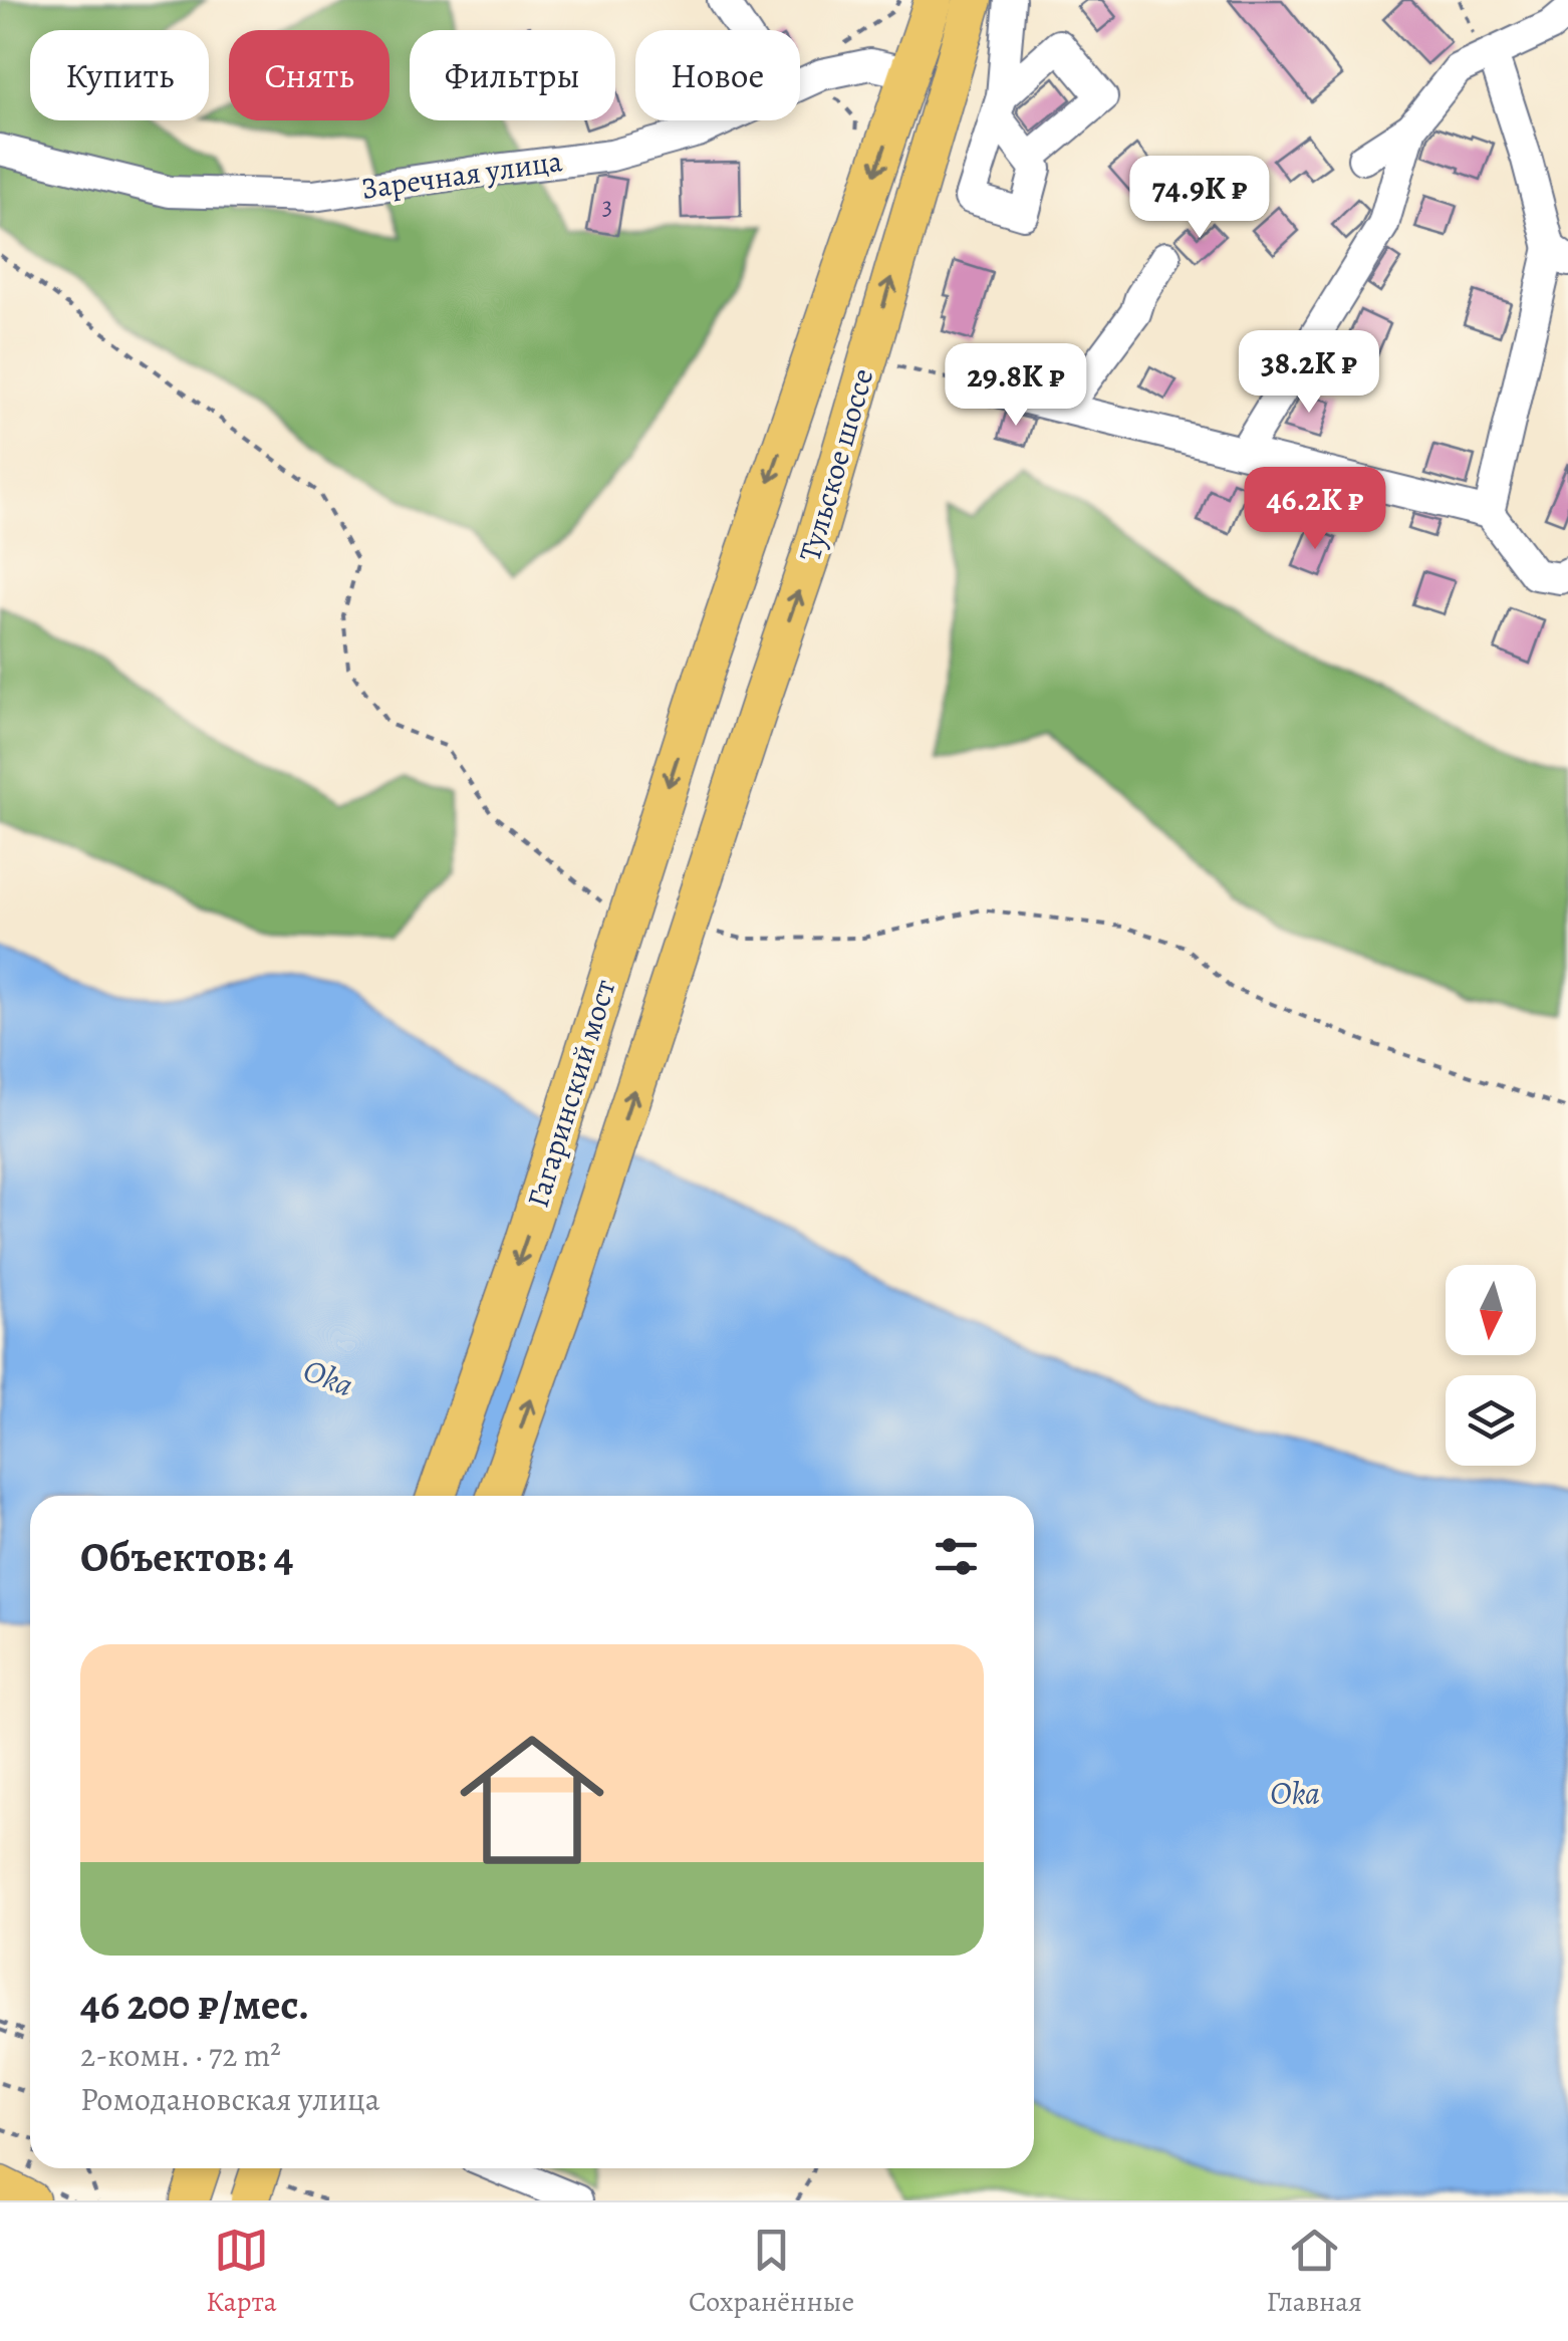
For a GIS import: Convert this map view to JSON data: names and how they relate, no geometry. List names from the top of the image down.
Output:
{
  "streets": {
    "main road": ["Тульское шоссе", "Гагаринский мост"],
    "street": ["Заречная улица"]
  },
  "crossings": [
    ["Заречная улица", "Тульское шоссе"],
    ["Тульское шоссе", "Гагаринский мост"]
  ],
  "water": ["Oka"],
  "house_numbers": ["3"],
  "north": "bottom",
  "page": {
    "chip": [
      "Купить",
      "Снять",
      "Фильтры",
      "Новое"
    ],
    "price": [
      "74.9K ₽",
      "38.2K ₽",
      "29.8K ₽",
      "46.2K ₽"
    ],
    "heading": "Объектов: 4",
    "list": [
      {
        "name": "46 200 ₽/мес.",
        "note": "2-комн. · 72 m² · Ромодановская улица"
      }
    ],
    "tabs": ["Карта", "Сохранённые", "Главная"]
  }
}
